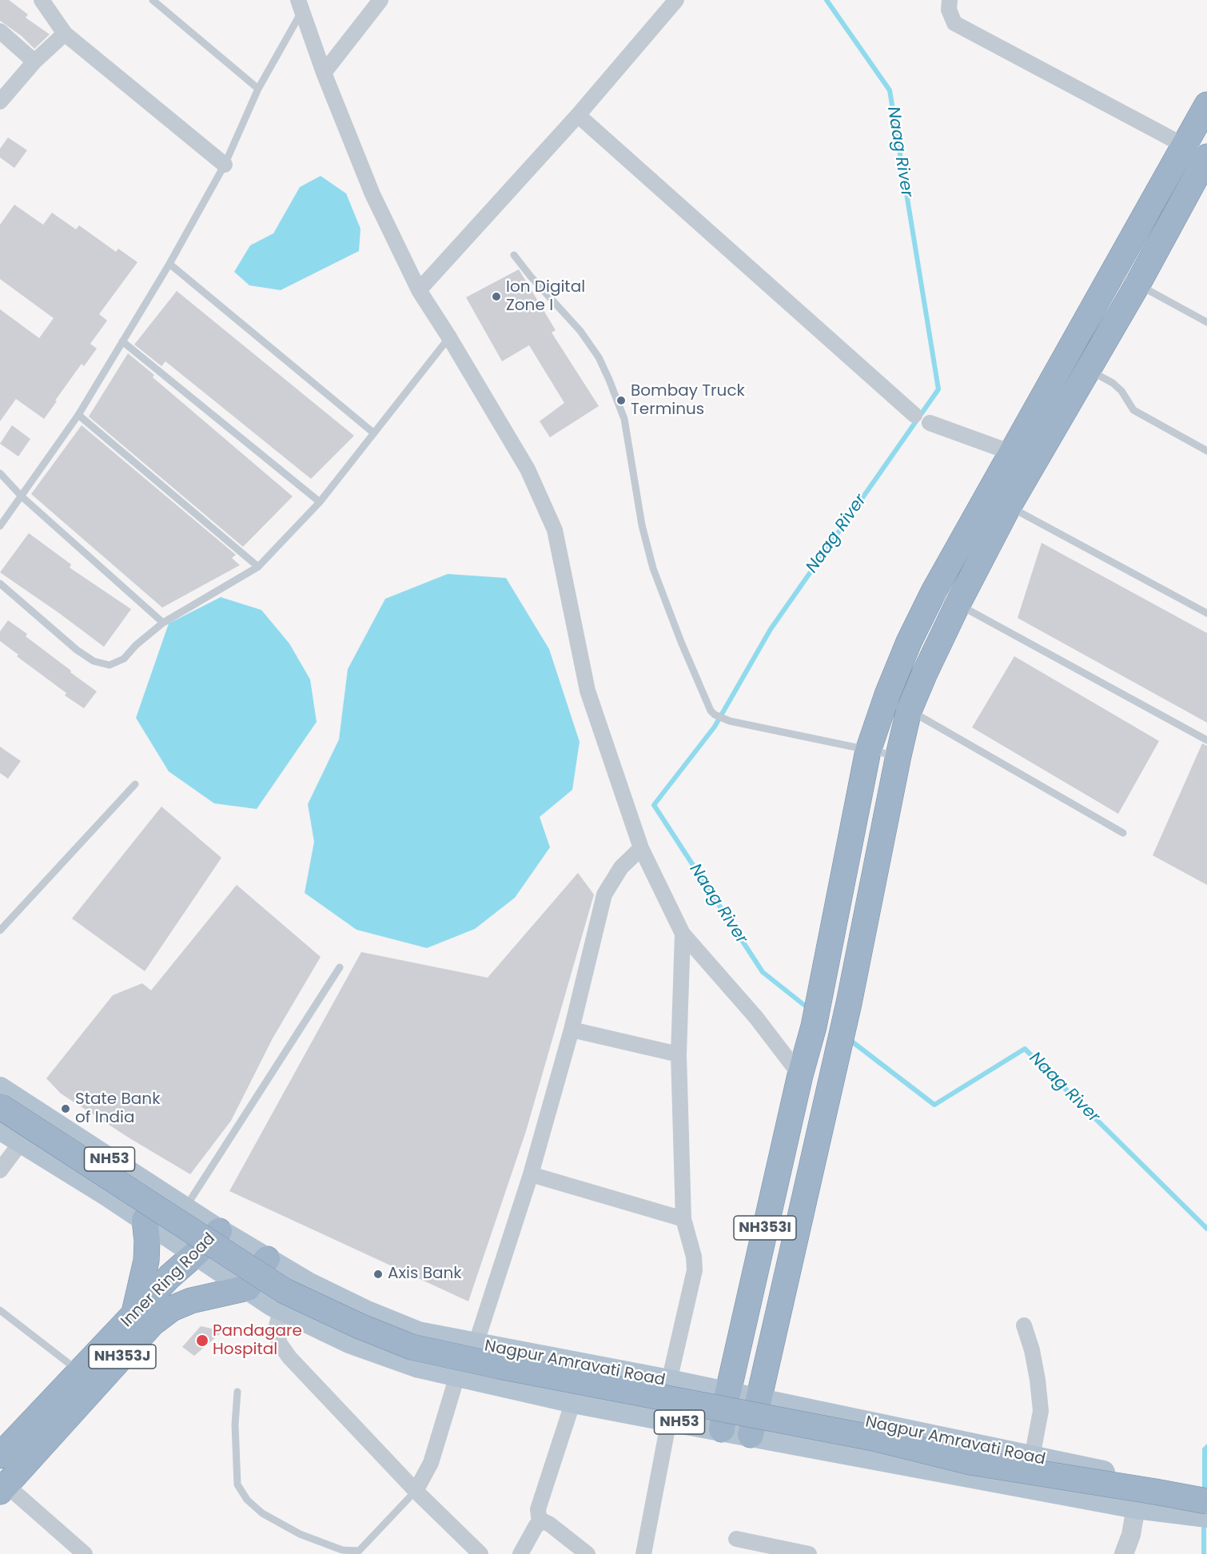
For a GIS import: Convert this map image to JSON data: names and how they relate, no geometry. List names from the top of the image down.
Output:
{
  "streets": {
    "highway": ["NH353I", "Inner Ring Road", "NH353J"],
    "main road": ["NH53", "Nagpur Amravati Road"]
  },
  "crossings": [
    ["NH353I", "Nagpur Amravati Road"],
    ["Inner Ring Road", "Nagpur Amravati Road"]
  ],
  "water": ["Naag River"],
  "places": [
    "Ion Digital Zone I",
    "Bombay Truck Terminus",
    "State Bank of India",
    "Axis Bank",
    "Pandagare Hospital"
  ]
}
